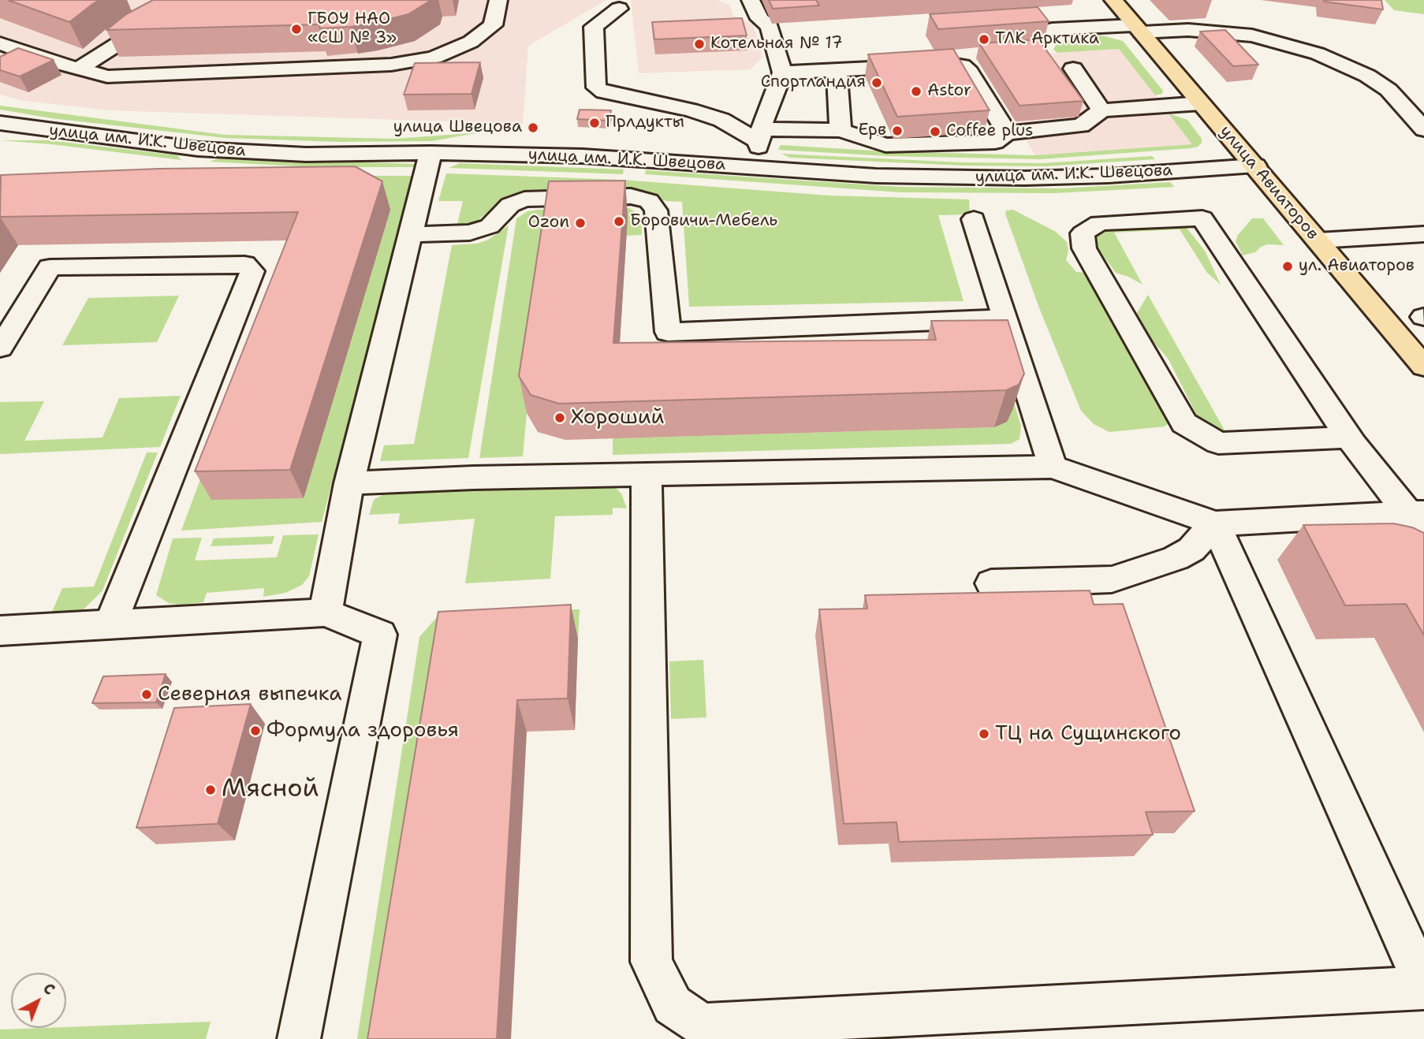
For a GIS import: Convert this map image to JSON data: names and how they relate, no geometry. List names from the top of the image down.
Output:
{
  "streets": {
    "main road": ["улица Авиаторов"],
    "street": ["улица им. И.К. Швецова"]
  },
  "crossings": [
    ["улица им. И.К. Швецова", "улица Авиаторов"]
  ],
  "places": [
    "ГБОУ НАО «СШ № 3»",
    "ТЛК Арктика",
    "Котельная № 17",
    "Спортландия",
    "Astor",
    "Прлдукты",
    "улица Швецова",
    "Ерв",
    "Coffee plus",
    "Боровичи-Мебель",
    "Ozon",
    "ул. Авиаторов",
    "Хороший",
    "Северная выпечка",
    "Формула здоровья",
    "ТЦ на Сущинского",
    "Мясной"
  ],
  "north": "top right"
}
